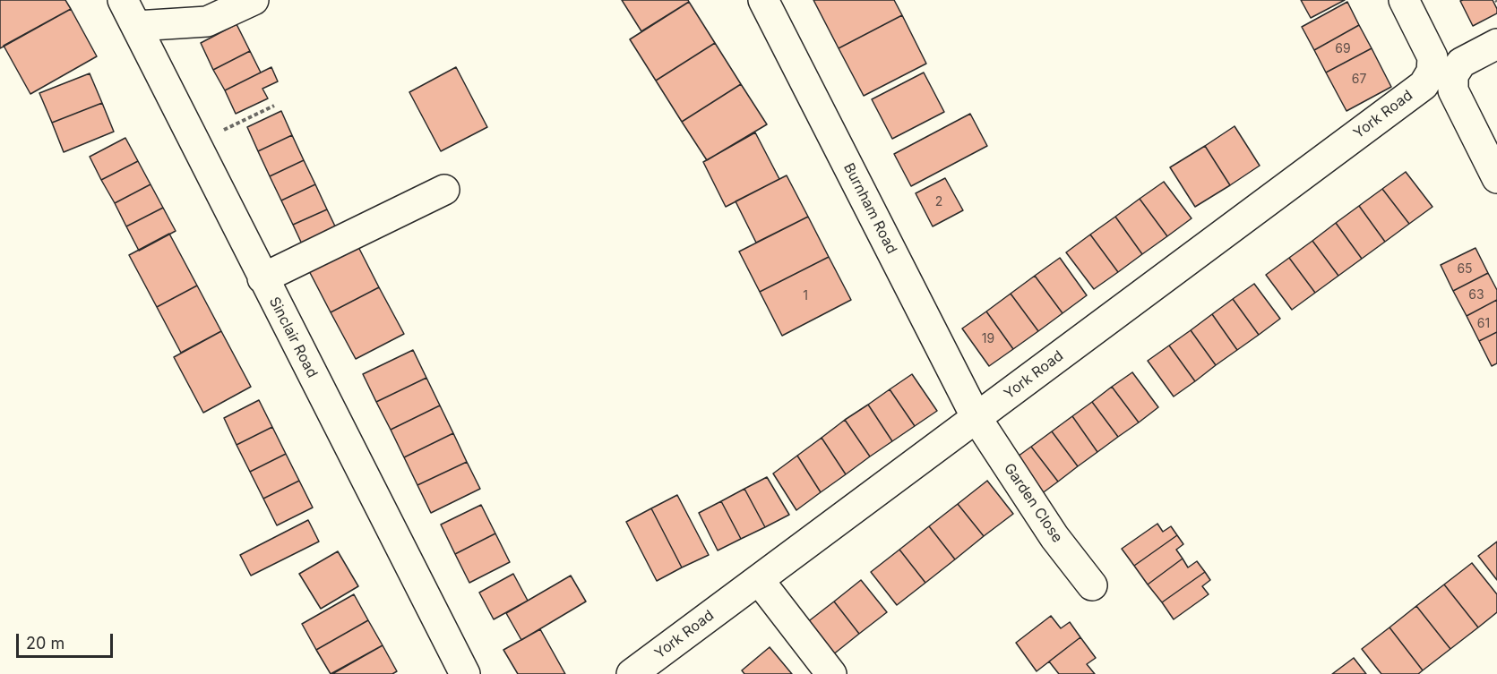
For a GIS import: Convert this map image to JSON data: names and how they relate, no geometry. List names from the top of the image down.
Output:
{
  "streets": {
    "street": [
      "York Road",
      "Burnham Road",
      "Sinclair Road",
      "Garden Close"
    ]
  },
  "crossings": [
    ["York Road", "Burnham Road"],
    ["York Road", "Garden Close"],
    ["Burnham Road", "Garden Close"]
  ],
  "house_numbers": [
    "69",
    "67",
    "2",
    "65",
    "63",
    "1",
    "61",
    "19"
  ],
  "scale_bar": "20 m"
}
